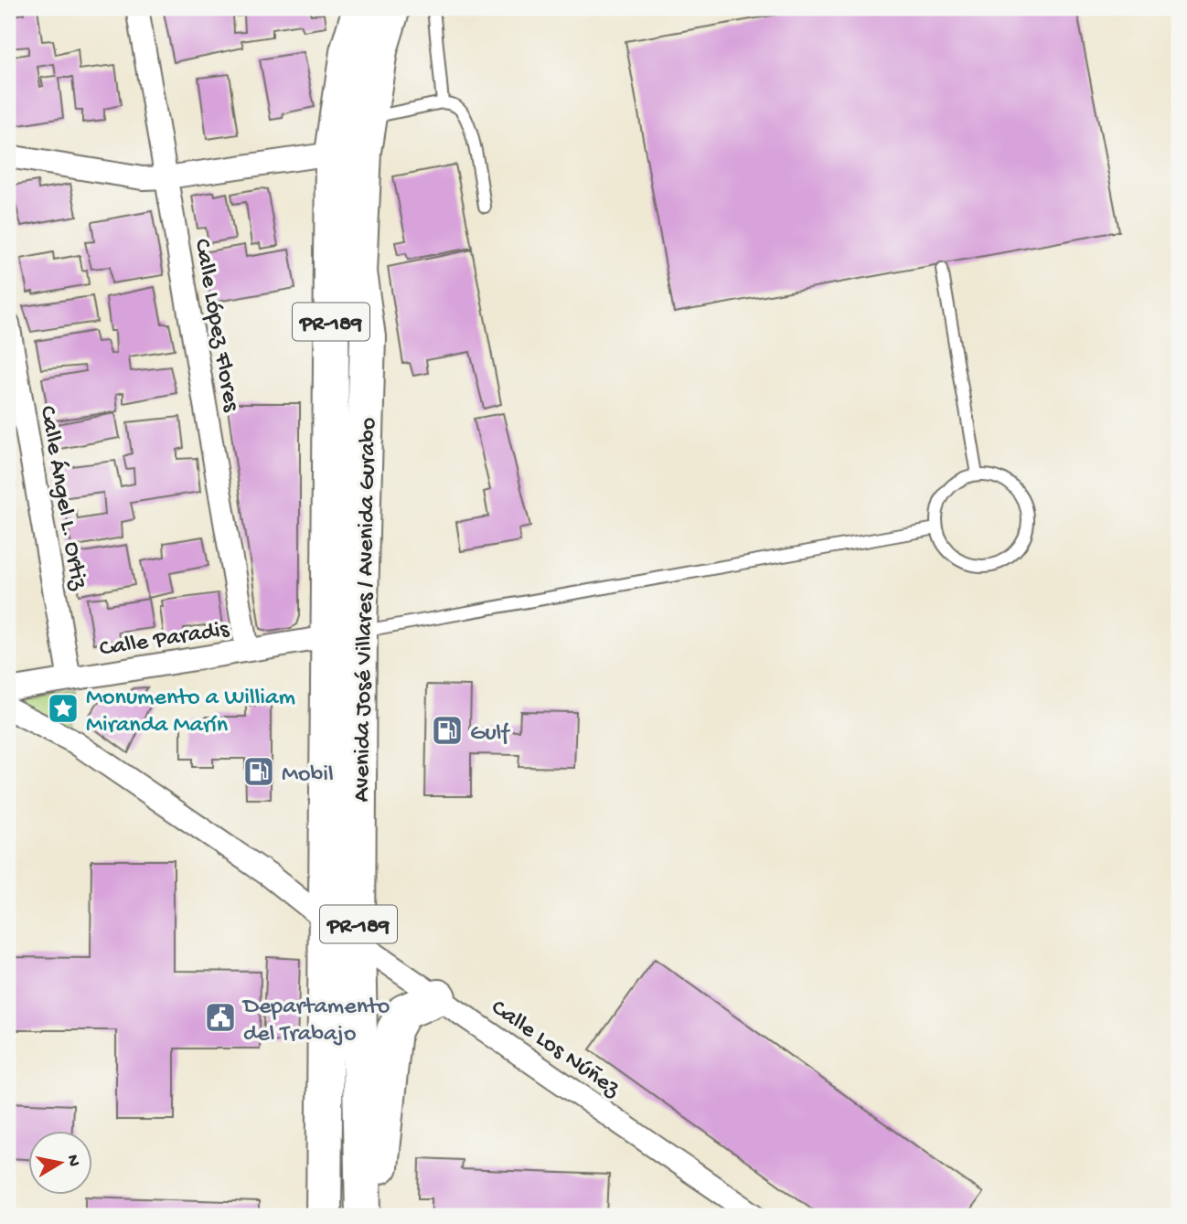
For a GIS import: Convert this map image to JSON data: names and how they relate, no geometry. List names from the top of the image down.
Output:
{
  "streets": {
    "main road": ["PR-189", "Avenida José Villares / Avenida Gurabo"],
    "street": [
      "Calle López Flores",
      "Calle Ángel L. Ortiz",
      "Calle Paradis",
      "Calle Los Núñez"
    ]
  },
  "crossings": [
    ["Calle López Flores", "Calle Paradis"],
    ["Calle Ángel L. Ortiz", "Calle Paradis"],
    ["Avenida José Villares / Avenida Gurabo", "Calle Paradis"],
    ["Avenida José Villares / Avenida Gurabo", "Calle Los Núñez"]
  ],
  "places": {
    "place": ["Monumento a William Miranda Marín"],
    "fuel station": ["Gulf", "Mobil"],
    "public building": ["Departamento del Trabajo"]
  },
  "north": "right"
}
